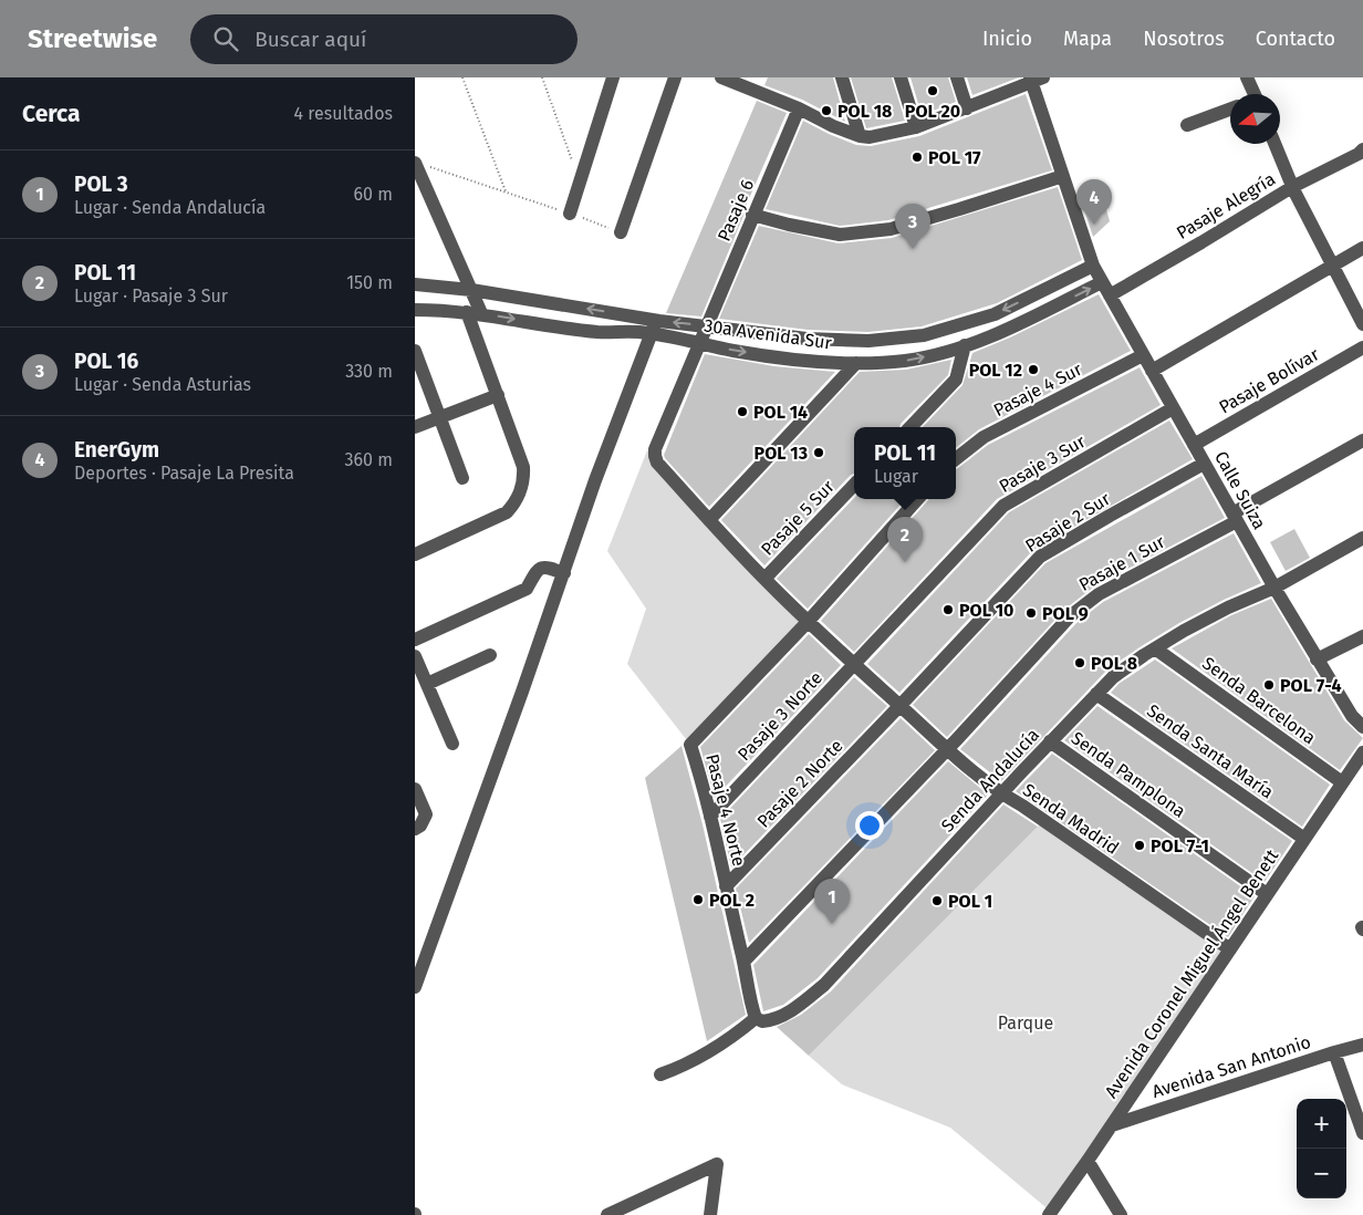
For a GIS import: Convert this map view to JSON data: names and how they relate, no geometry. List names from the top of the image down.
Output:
{
  "streets": {
    "street": [
      "Pasaje Alegría",
      "Pasaje 6",
      "30a Avenida Sur",
      "Pasaje Bolívar",
      "Pasaje 4 Sur",
      "Pasaje 3 Sur",
      "Calle Suiza",
      "Pasaje 5 Sur",
      "Pasaje 2 Sur",
      "Pasaje 1 Sur",
      "Senda Barcelona",
      "Pasaje 3 Norte",
      "Senda Santa María",
      "Senda Pamplona",
      "Senda Andalucía",
      "Pasaje 2 Norte",
      "Pasaje 4 Norte",
      "Senda Madrid",
      "Avenida Coronel Miguel Ángel Benett",
      "Avenida San Antonio"
    ]
  },
  "crossings": [
    ["Pasaje Alegría", "30a Avenida Sur"],
    ["Pasaje Alegría", "Calle Suiza"],
    ["Pasaje 6", "30a Avenida Sur"],
    ["Pasaje 6", "Senda Madrid"],
    ["30a Avenida Sur", "Calle Suiza"],
    ["Pasaje Bolívar", "Calle Suiza"],
    ["Pasaje 4 Sur", "Calle Suiza"],
    ["Pasaje 3 Sur", "Calle Suiza"],
    ["Pasaje 3 Sur", "Pasaje 3 Norte"],
    ["Pasaje 3 Sur", "Senda Madrid"],
    ["Calle Suiza", "Pasaje 2 Sur"],
    ["Calle Suiza", "Pasaje 1 Sur"],
    ["Calle Suiza", "Senda Andalucía"],
    ["Pasaje 5 Sur", "Senda Madrid"],
    ["Pasaje 2 Sur", "Pasaje 2 Norte"],
    ["Pasaje 2 Sur", "Senda Madrid"],
    ["Pasaje 1 Sur", "Pasaje 4 Norte"],
    ["Pasaje 1 Sur", "Senda Madrid"],
    ["Senda Barcelona", "Senda Andalucía"],
    ["Senda Barcelona", "Avenida Coronel Miguel Ángel Benett"],
    ["Pasaje 3 Norte", "Pasaje 4 Norte"],
    ["Pasaje 3 Norte", "Senda Madrid"],
    ["Senda Santa María", "Senda Andalucía"],
    ["Senda Santa María", "Avenida Coronel Miguel Ángel Benett"],
    ["Senda Pamplona", "Senda Andalucía"],
    ["Senda Pamplona", "Avenida Coronel Miguel Ángel Benett"],
    ["Senda Andalucía", "Pasaje 4 Norte"],
    ["Senda Andalucía", "Senda Madrid"],
    ["Pasaje 2 Norte", "Pasaje 4 Norte"],
    ["Pasaje 2 Norte", "Senda Madrid"],
    ["Pasaje 4 Norte", "Senda Madrid"],
    ["Senda Madrid", "Avenida Coronel Miguel Ángel Benett"],
    ["Avenida Coronel Miguel Ángel Benett", "Avenida San Antonio"]
  ],
  "parks": ["Parque"],
  "places": [
    "POL 20",
    "POL 18",
    "POL 17",
    "POL 12",
    "POL 14",
    "POL 13",
    "POL 10",
    "POL 9",
    "POL 8",
    "POL 7-4",
    "POL 7-1",
    "POL 2",
    "POL 1"
  ],
  "north": "left",
  "page": {
    "header": "Streetwise",
    "search": "Buscar aquí",
    "nav": [
      "Inicio",
      "Mapa",
      "Nosotros",
      "Contacto"
    ],
    "heading": ["Cerca", "4 resultados"],
    "list": [
      {
        "mark": "1",
        "name": "POL 3",
        "note": "Lugar · Senda Andalucía",
        "value": "60 m"
      },
      {
        "mark": "2",
        "name": "POL 11",
        "note": "Lugar · Pasaje 3 Sur",
        "value": "150 m"
      },
      {
        "mark": "3",
        "name": "POL 16",
        "note": "Lugar · Senda Asturias",
        "value": "330 m"
      },
      {
        "mark": "4",
        "name": "EnerGym",
        "note": "Deportes · Pasaje La Presita",
        "value": "360 m"
      }
    ],
    "pins": [
      "4",
      "3",
      "2",
      "1"
    ],
    "popup": ["POL 11", "Lugar"],
    "map_buttons": ["+", "−"]
  }
}
